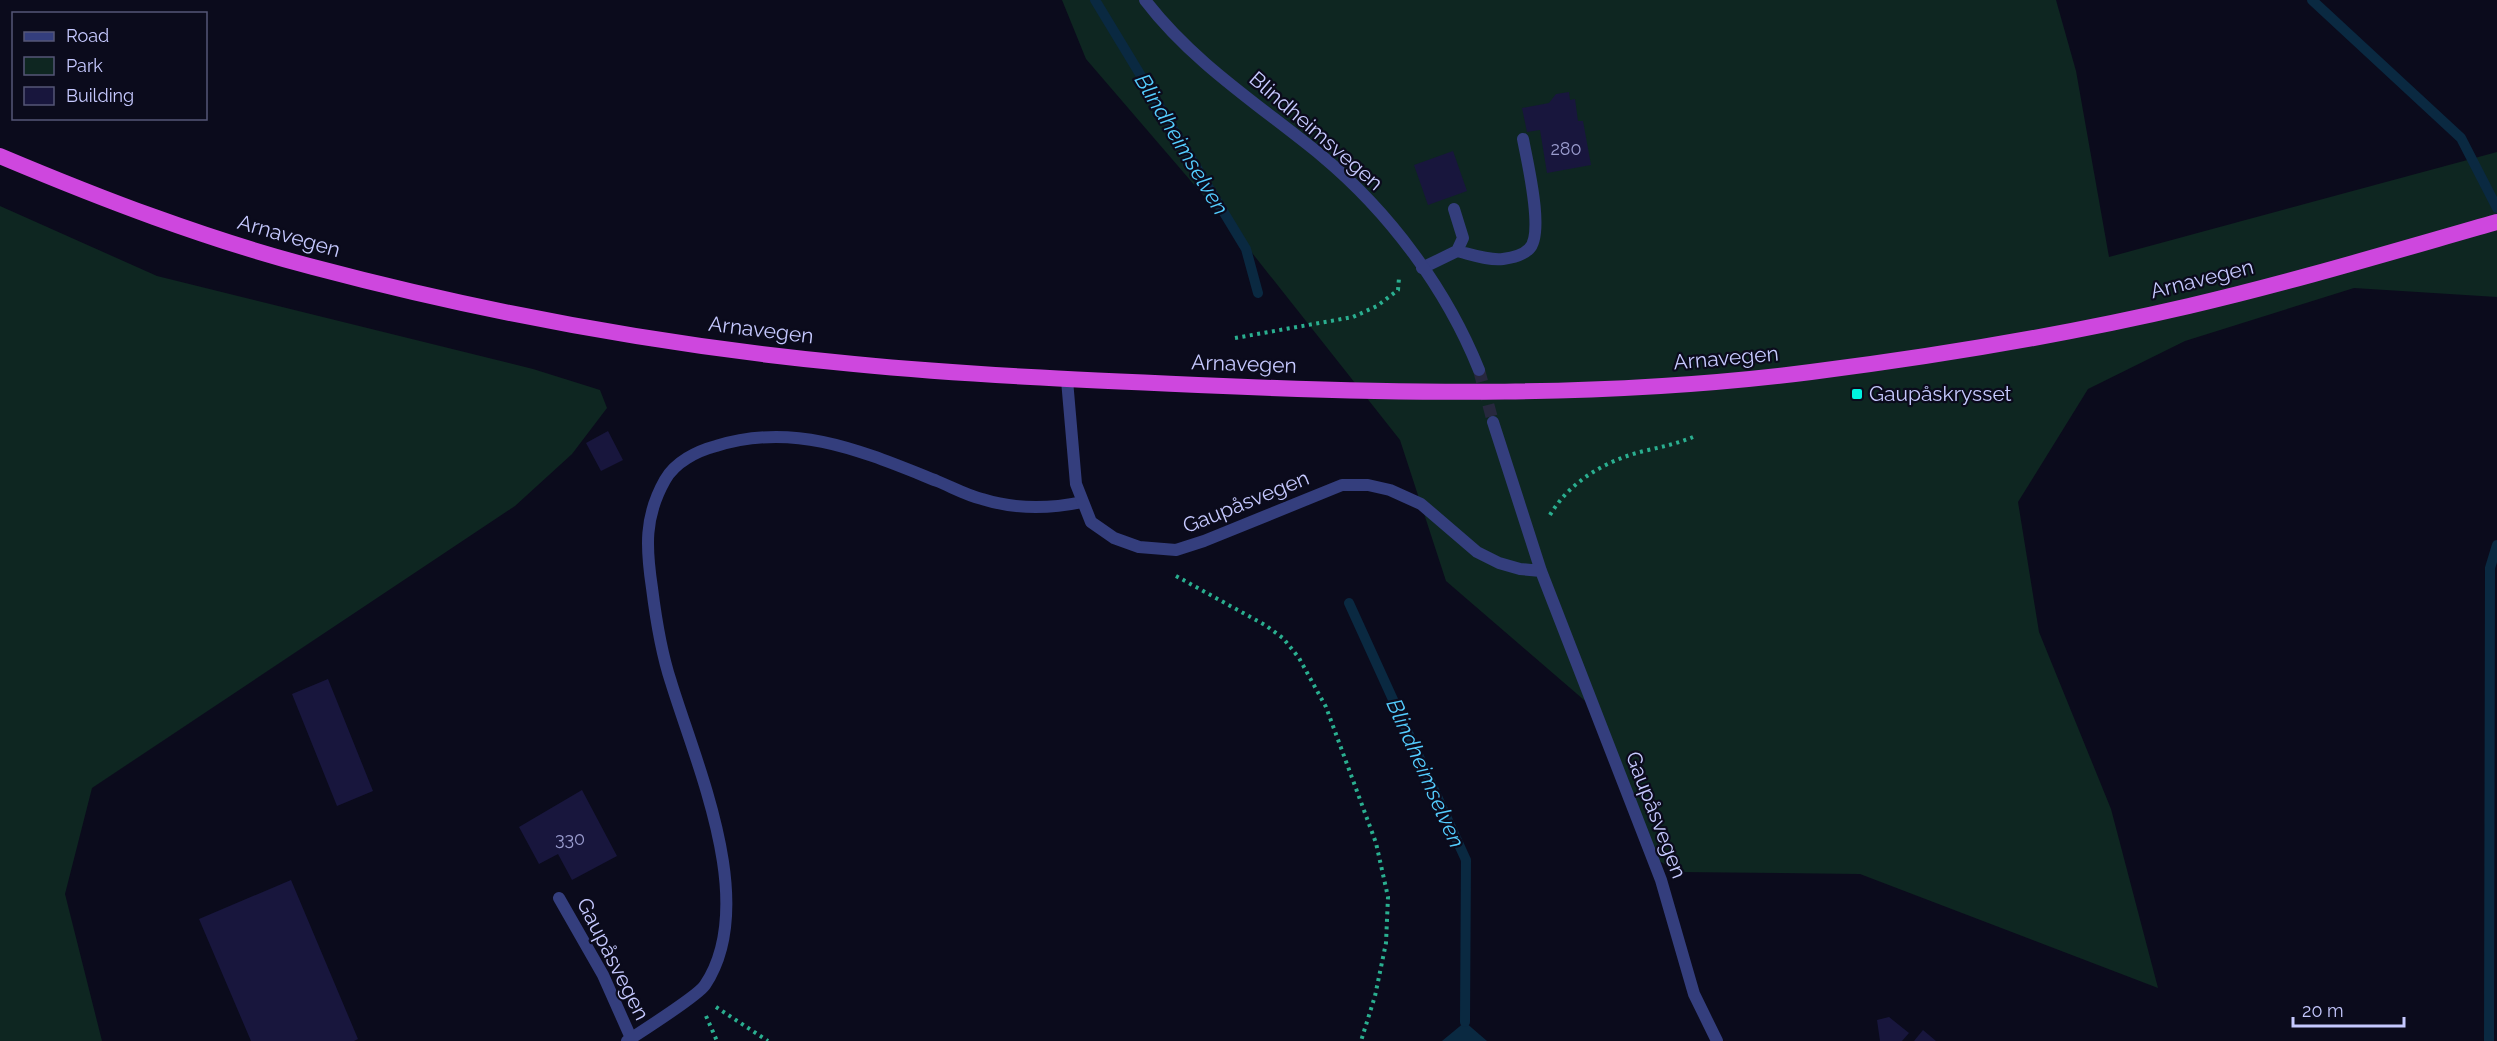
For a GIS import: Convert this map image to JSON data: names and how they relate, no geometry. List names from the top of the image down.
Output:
{
  "streets": {
    "highway": ["Arnavegen"],
    "street": ["Blindheimsvegen", "Gaupåsvegen"]
  },
  "crossings": [
    ["Arnavegen", "Gaupåsvegen"]
  ],
  "water": ["Blindheimselven"],
  "places": {
    "transit": ["Gaupåskrysset"]
  },
  "house_numbers": ["280", "330"],
  "legend": ["Road", "Park", "Building"],
  "scale_bar": "20 m"
}
